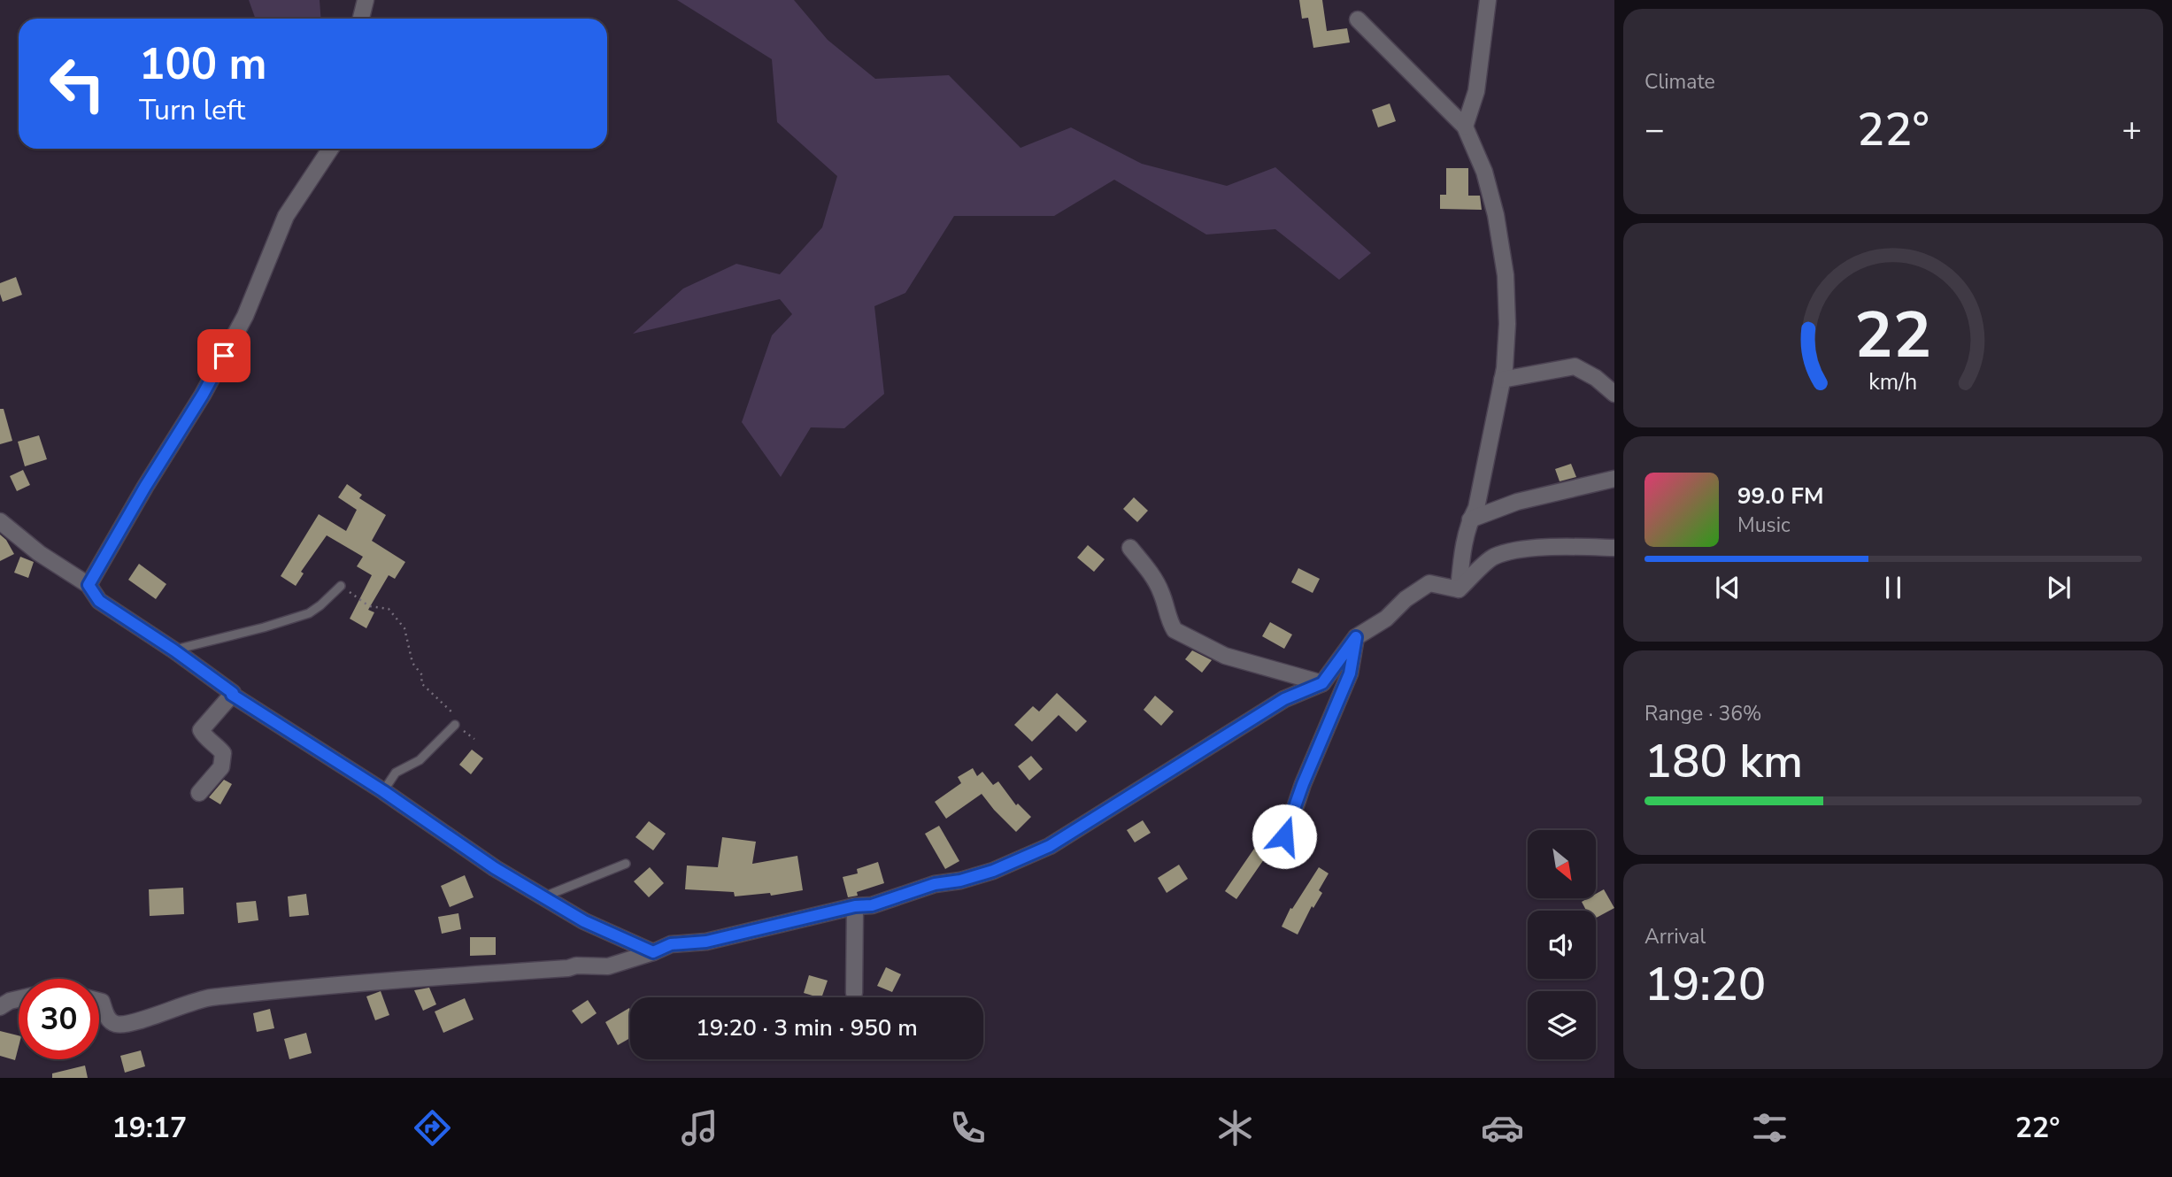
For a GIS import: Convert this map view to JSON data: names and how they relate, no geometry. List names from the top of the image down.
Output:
{
  "north": "bottom right",
  "page": {
    "tile": [
      "Climate",
      ["Range · 36%", "180 km"],
      ["Arrival", "19:20"]
    ],
    "turn": ["100 m", "Turn left"],
    "heat": ["−", "22°", "+"],
    "song": ["99.0 FM", "Music"],
    "limit": "30",
    "trip": "19:20 · 3 min · 950 m",
    "tabs": ["19:17", "22°"],
    "gauge": ["22", "km/h"]
  }
}
